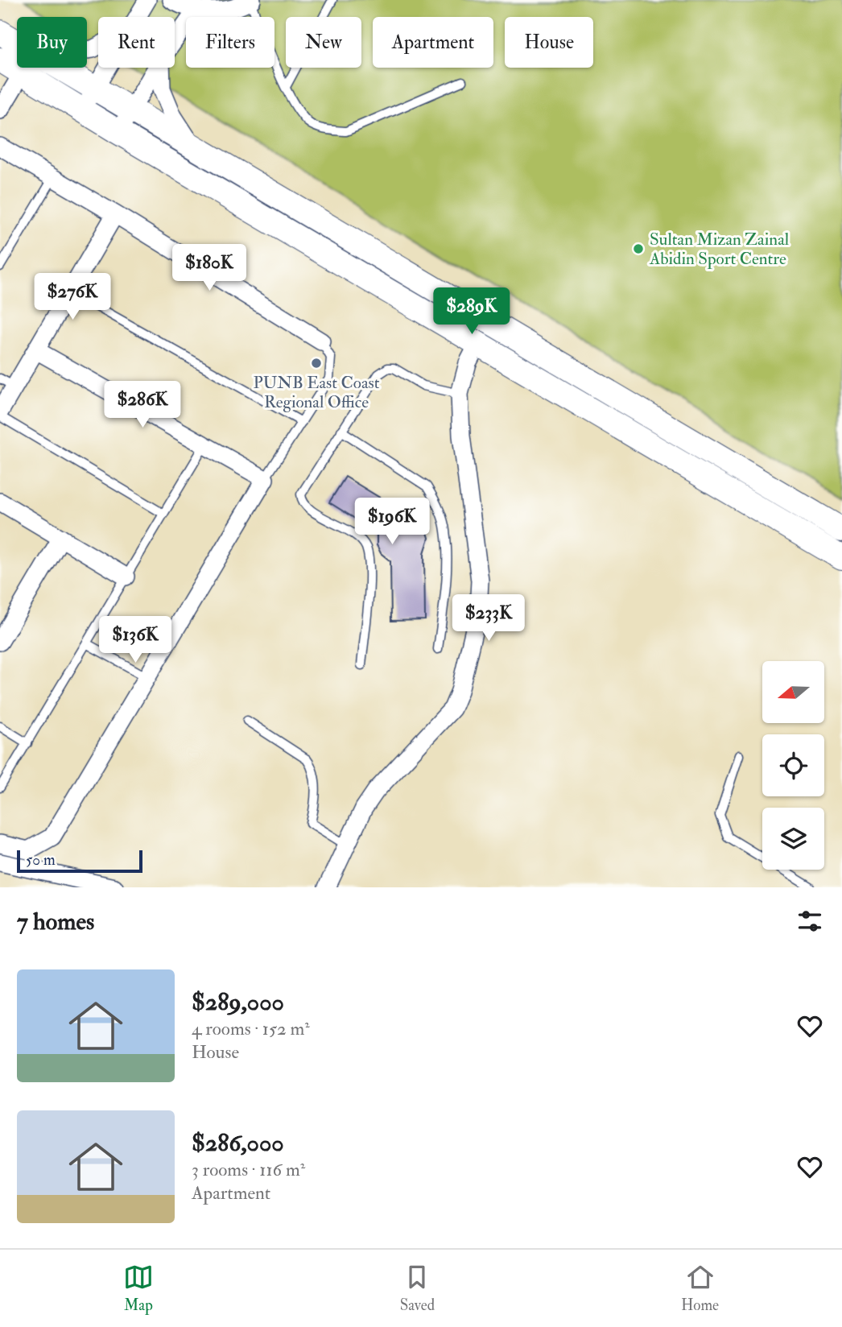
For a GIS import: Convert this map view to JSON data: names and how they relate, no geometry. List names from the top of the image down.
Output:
{
  "places": ["Sultan Mizan Zainal Abidin Sport Centre", "PUNB East Coast Regional Office"],
  "scale_bar": "50 m",
  "north": "left",
  "page": {
    "chip": [
      "Buy",
      "Rent",
      "Filters",
      "New",
      "Apartment",
      "House"
    ],
    "price": [
      "$180K",
      "$276K",
      "$289K",
      "$286K",
      "$196K",
      "$233K",
      "$136K"
    ],
    "scale": "50 m",
    "heading": "7 homes",
    "list": [
      {
        "name": "$289,000",
        "note": "4 rooms · 152 m² · House"
      },
      {
        "name": "$286,000",
        "note": "3 rooms · 116 m² · Apartment"
      }
    ],
    "tabs": ["Map", "Saved", "Home"]
  }
}
